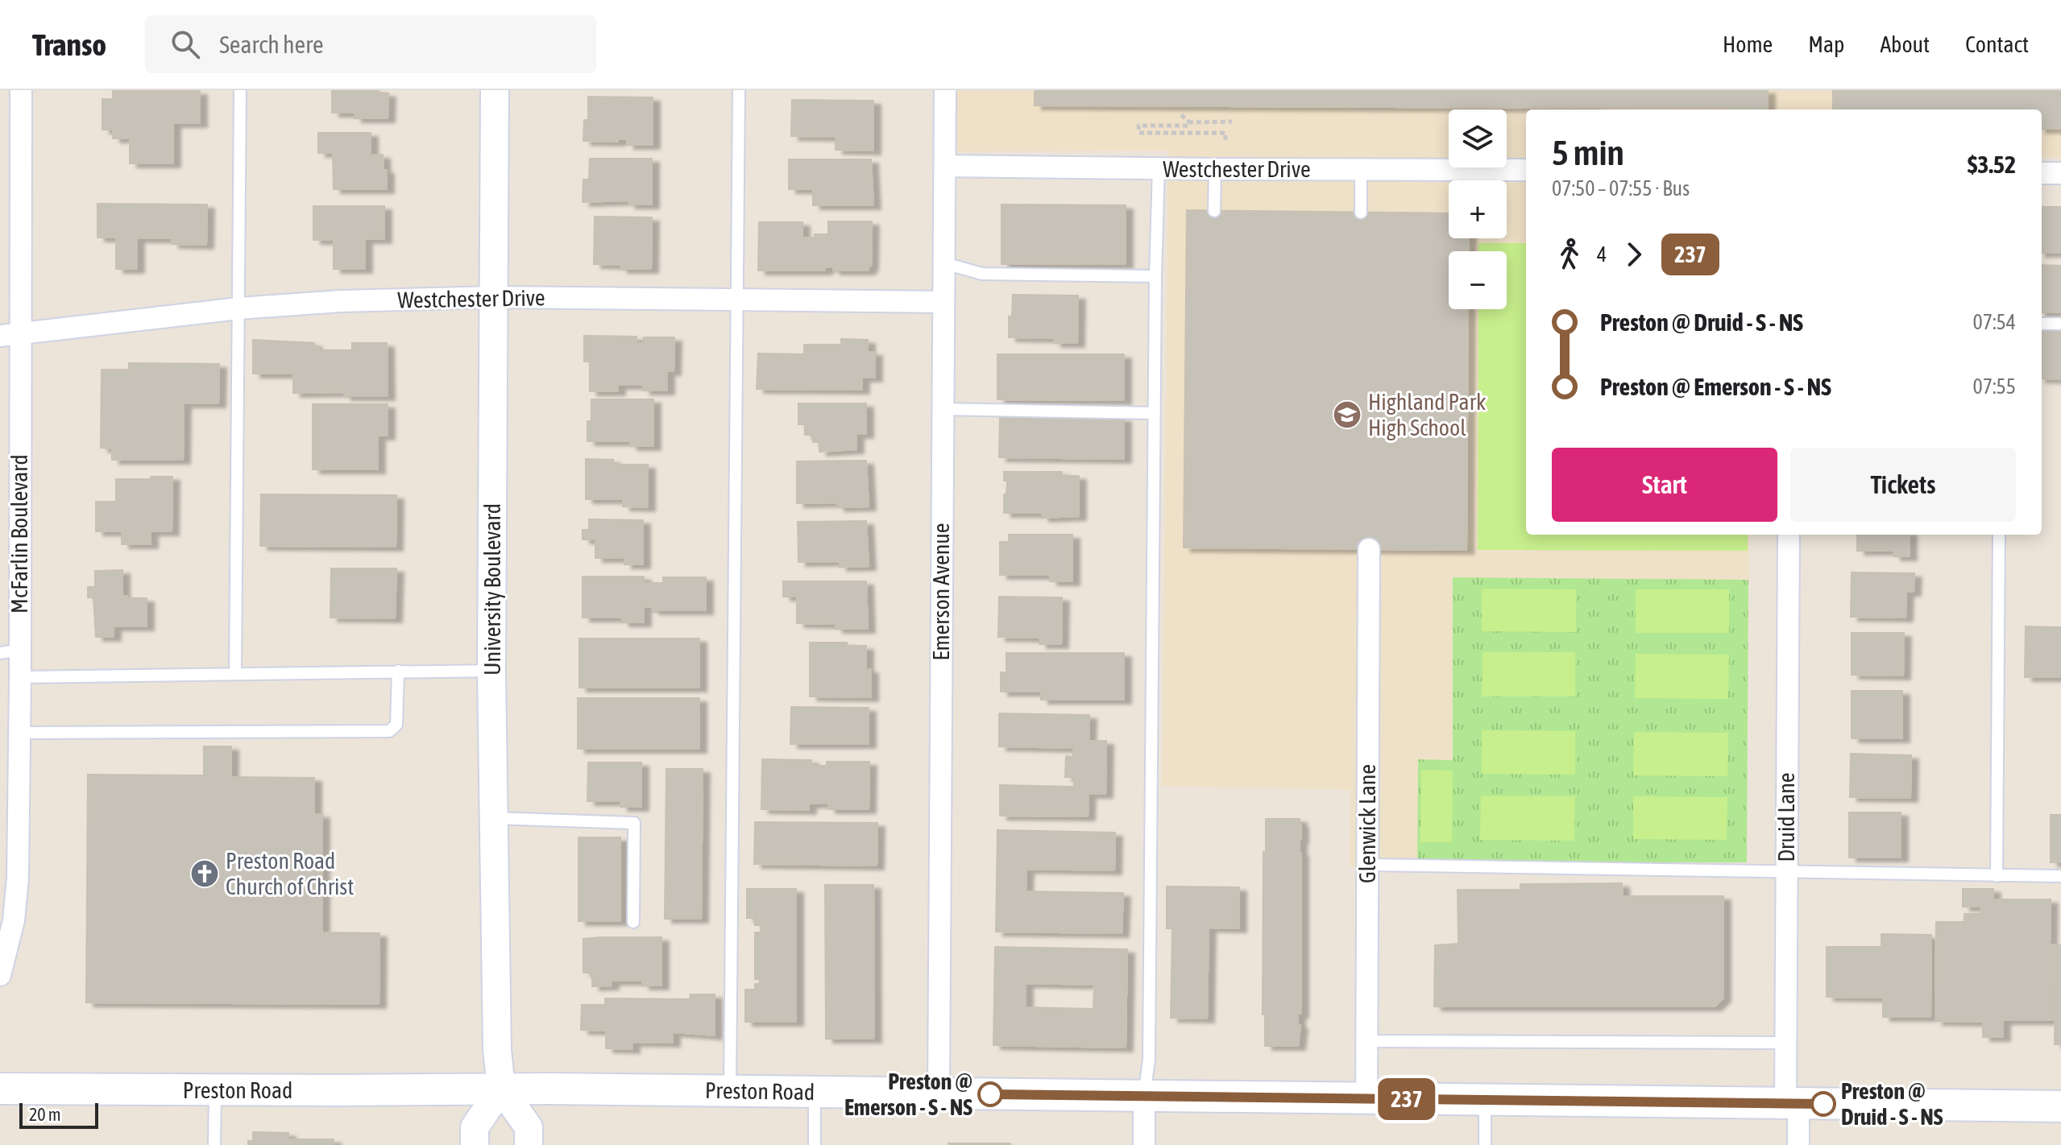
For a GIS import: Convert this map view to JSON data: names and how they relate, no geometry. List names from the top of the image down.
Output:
{
  "streets": {
    "main road": ["Preston Road"],
    "street": [
      "Westchester Drive",
      "McFarlin Boulevard",
      "University Boulevard",
      "Emerson Avenue",
      "Druid Lane",
      "Glenwick Lane"
    ]
  },
  "crossings": [
    ["Westchester Drive", "McFarlin Boulevard"],
    ["Westchester Drive", "University Boulevard"],
    ["Westchester Drive", "Emerson Avenue"],
    ["University Boulevard", "Preston Road"],
    ["Emerson Avenue", "Preston Road"],
    ["Druid Lane", "Preston Road"],
    ["Glenwick Lane", "Preston Road"]
  ],
  "places": {
    "school or university": ["Highland Park High School"],
    "church": ["Preston Road Church of Christ"],
    "other": ["Preston @ Emerson - S - NS", "Preston @ Druid - S - NS"]
  },
  "lines": ["bus line 237"],
  "scale_bar": "20 m",
  "page": {
    "header": "Transo",
    "search": "Search here",
    "nav": [
      "Home",
      "Map",
      "About",
      "Contact"
    ],
    "on_map": "237",
    "map_buttons": ["+", "−"],
    "heading": ["5 min", "07:50 – 07:55 · Bus", "$3.52"],
    "legs": ["4", "237"],
    "list": [
      {
        "name": "Preston @ Druid - S - NS",
        "value": "07:54"
      },
      {
        "name": "Preston @ Emerson - S - NS",
        "value": "07:55"
      }
    ],
    "buttons": ["Start", "Tickets"],
    "scale": "20 m"
  }
}
